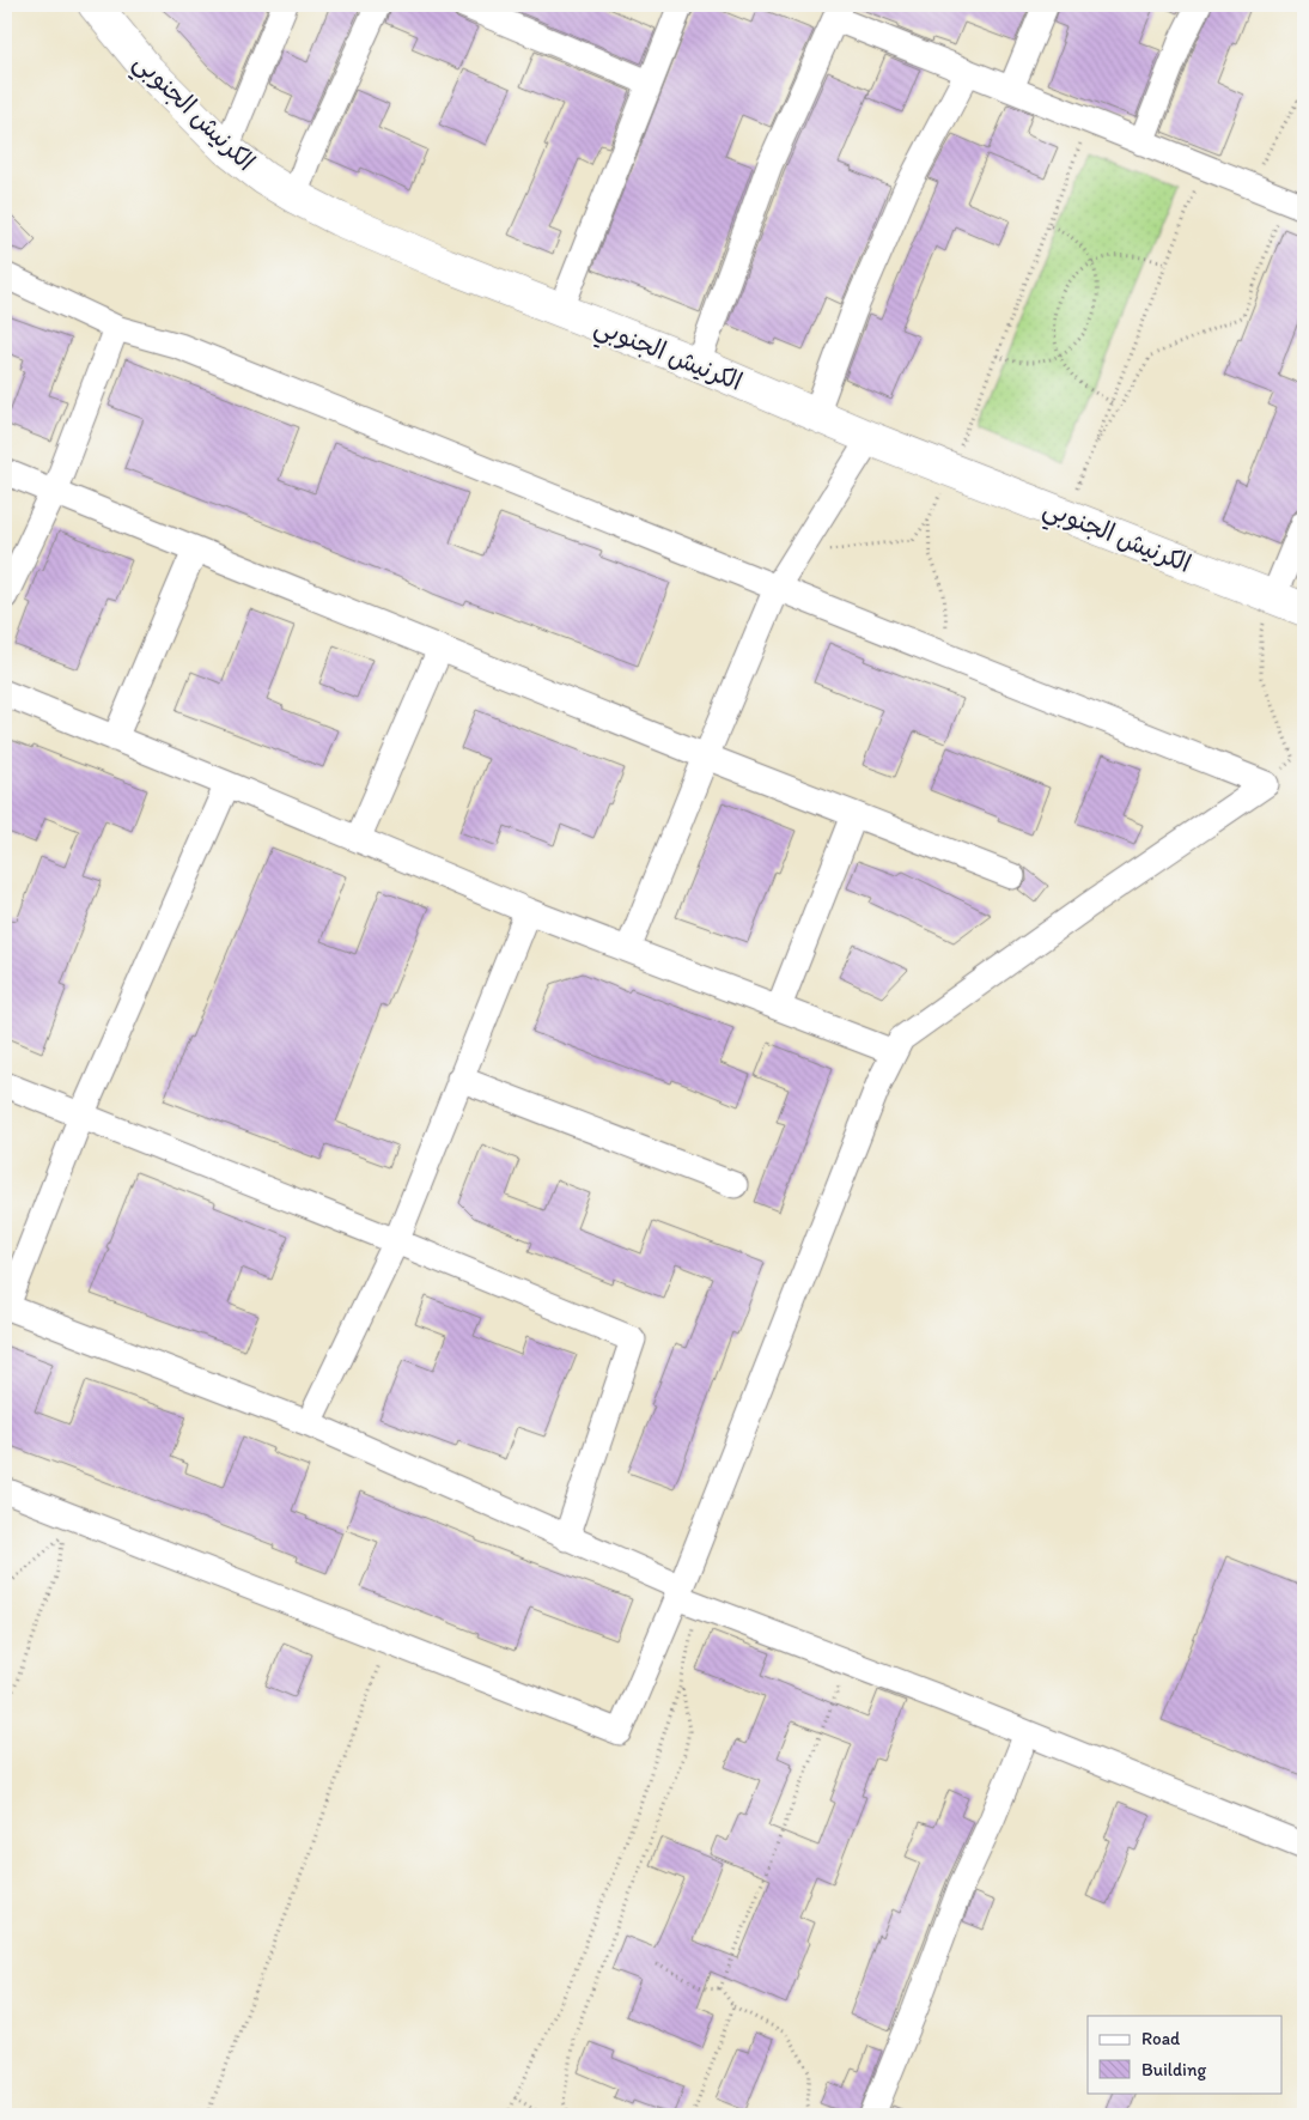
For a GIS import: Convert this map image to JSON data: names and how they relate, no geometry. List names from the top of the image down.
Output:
{
  "streets": {
    "main road": ["الكرنيش الجنوبي"]
  },
  "legend": ["Road", "Building"]
}
